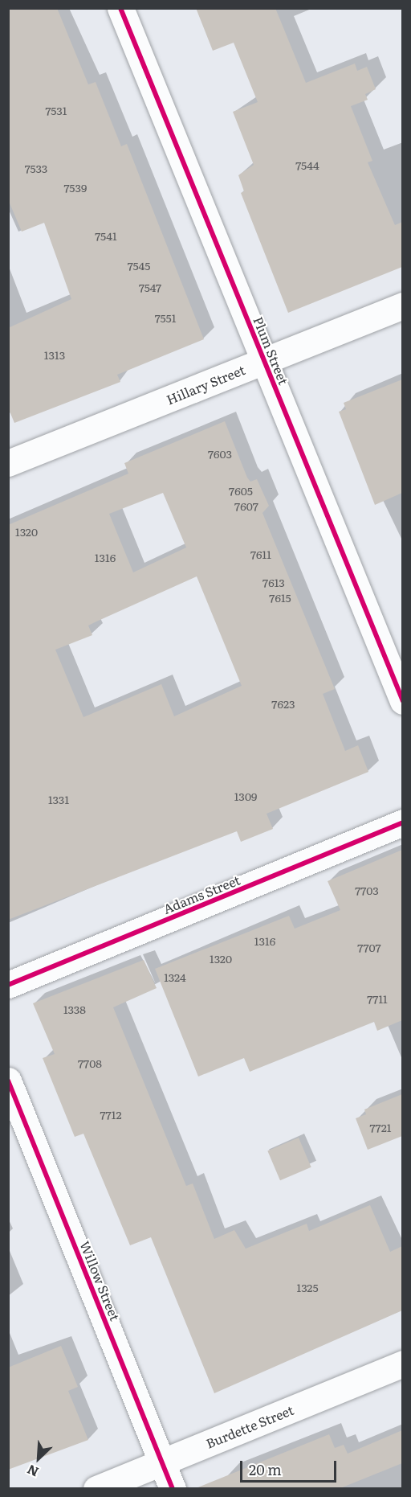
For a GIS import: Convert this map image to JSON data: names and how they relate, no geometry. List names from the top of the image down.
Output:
{
  "streets": {
    "street": [
      "Plum Street",
      "Hillary Street",
      "Adams Street",
      "Willow Street",
      "Burdette Street"
    ]
  },
  "crossings": [
    ["Plum Street", "Hillary Street"],
    ["Willow Street", "Burdette Street"]
  ],
  "house_numbers": [
    "7531",
    "7544",
    "7533",
    "7539",
    "7541",
    "7545",
    "7547",
    "7551",
    "1313",
    "7603",
    "7605",
    "7607",
    "1320",
    "7611",
    "1316",
    "7613",
    "7615",
    "7623",
    "1309",
    "1331",
    "7703",
    "1316",
    "7707",
    "1320",
    "1324",
    "7711",
    "1338",
    "7708",
    "7712",
    "7721",
    "1325"
  ],
  "scale_bar": "20 m",
  "north": "bottom left"
}
